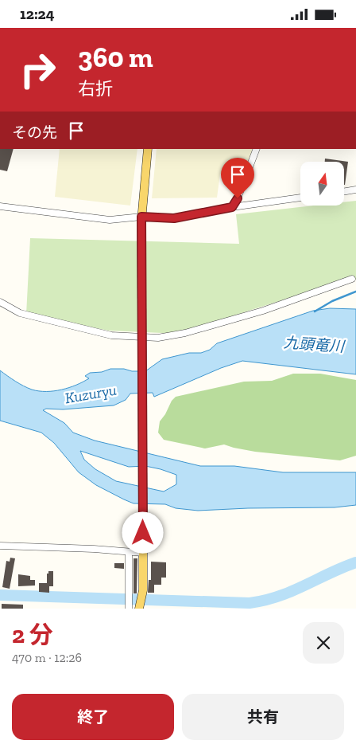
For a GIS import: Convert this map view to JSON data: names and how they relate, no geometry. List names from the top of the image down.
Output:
{
  "water": ["九頭竜川", "Kuzuryu"],
  "north": "top",
  "page": {
    "status": "12:24",
    "turn": ["360 m", "右折"],
    "then": "その先",
    "heading": ["2 分", "470 m · 12:26"],
    "buttons": ["終了", "共有"]
  }
}
